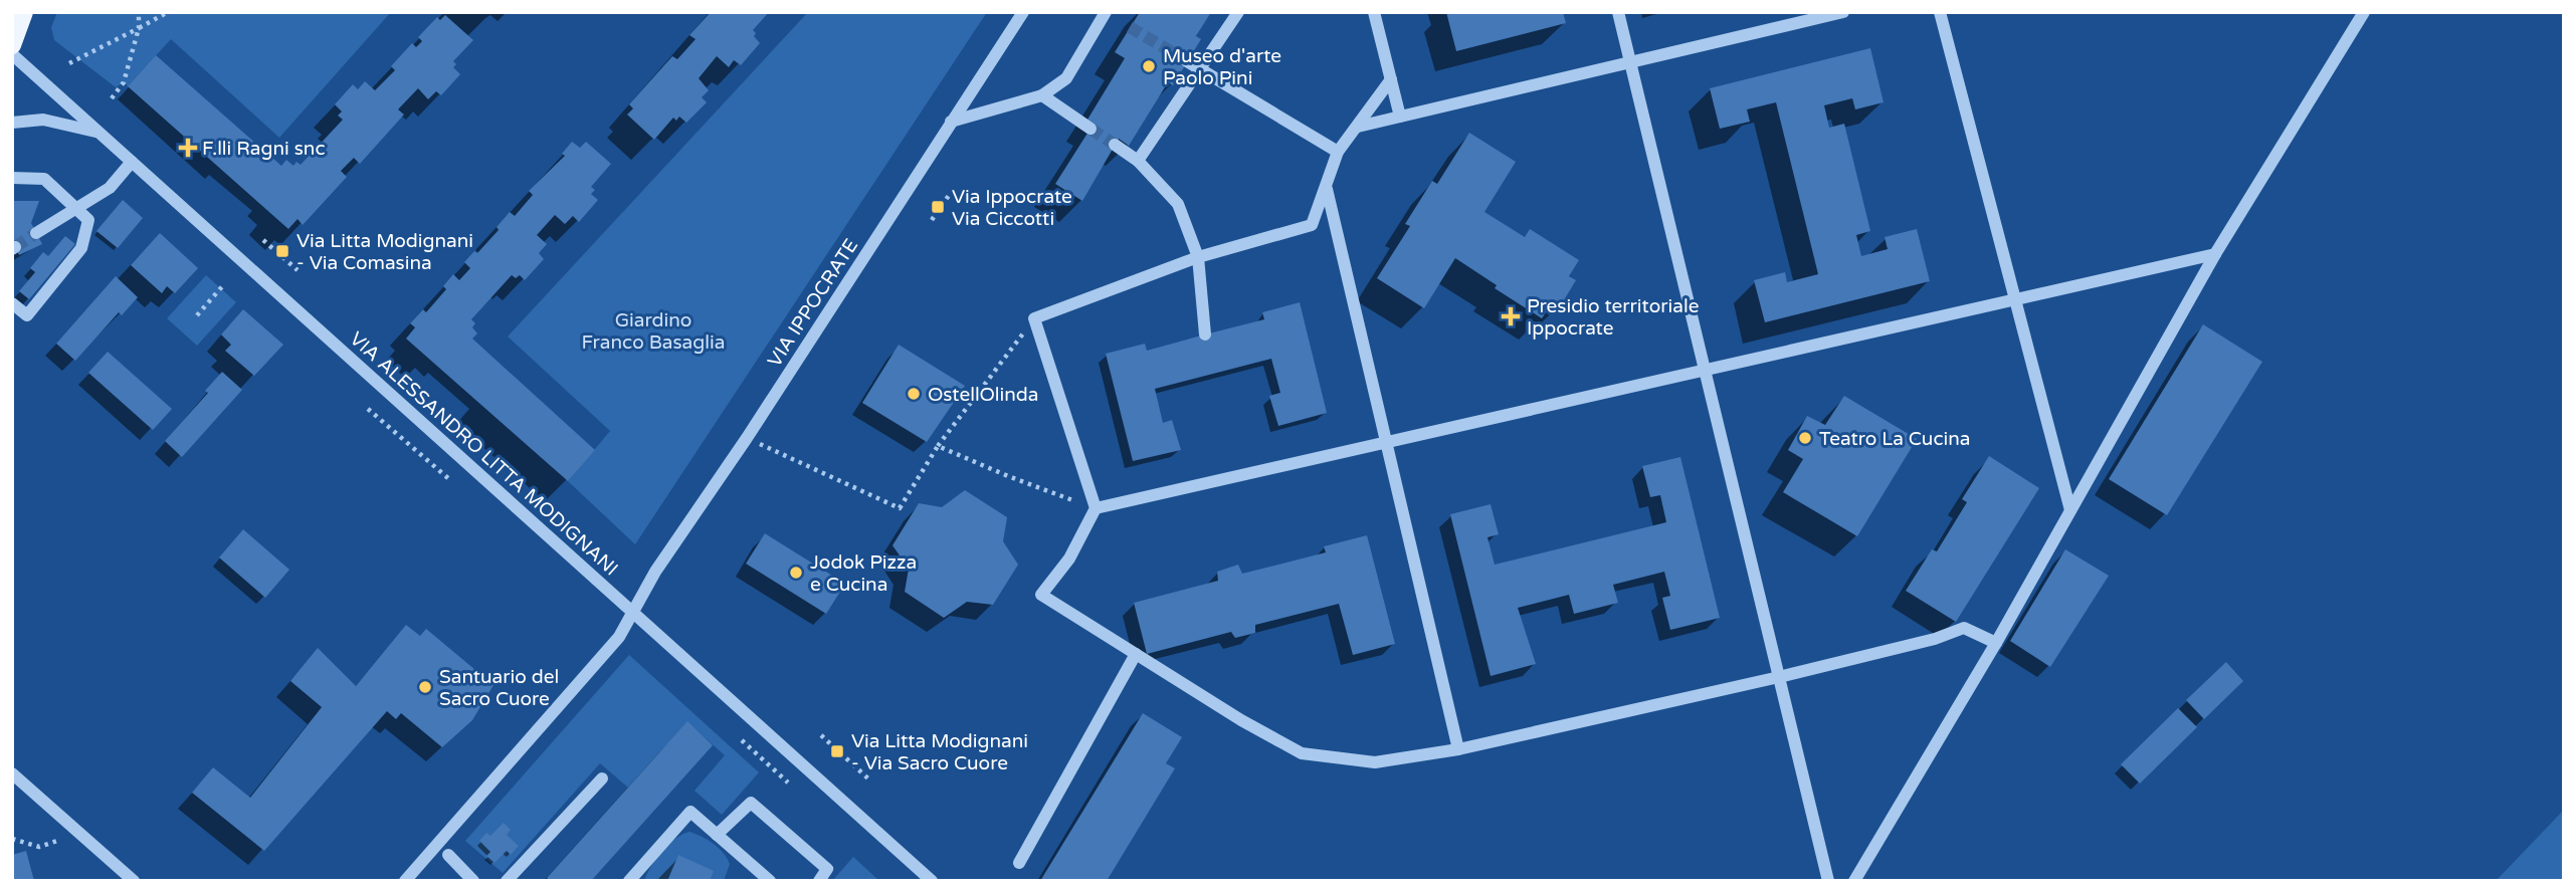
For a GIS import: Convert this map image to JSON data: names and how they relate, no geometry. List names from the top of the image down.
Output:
{
  "streets": {
    "street": ["VIA IPPOCRATE", "VIA ALESSANDRO LITTA MODIGNANI"]
  },
  "crossings": [
    ["VIA IPPOCRATE", "VIA ALESSANDRO LITTA MODIGNANI"]
  ],
  "parks": ["Giardino Franco Basaglia"],
  "places": {
    "other": [
      "Museo d'arte Paolo Pini",
      "OstellOlinda",
      "Teatro La Cucina",
      "Jodok Pizza e Cucina",
      "Santuario del Sacro Cuore"
    ],
    "health": ["F.lli Ragni snc", "Presidio territoriale Ippocrate"],
    "transit": ["Via Ippocrate Via Ciccotti", "Via Litta Modignani - Via Comasina", "Via Litta Modignani - Via Sacro Cuore"]
  }
}
